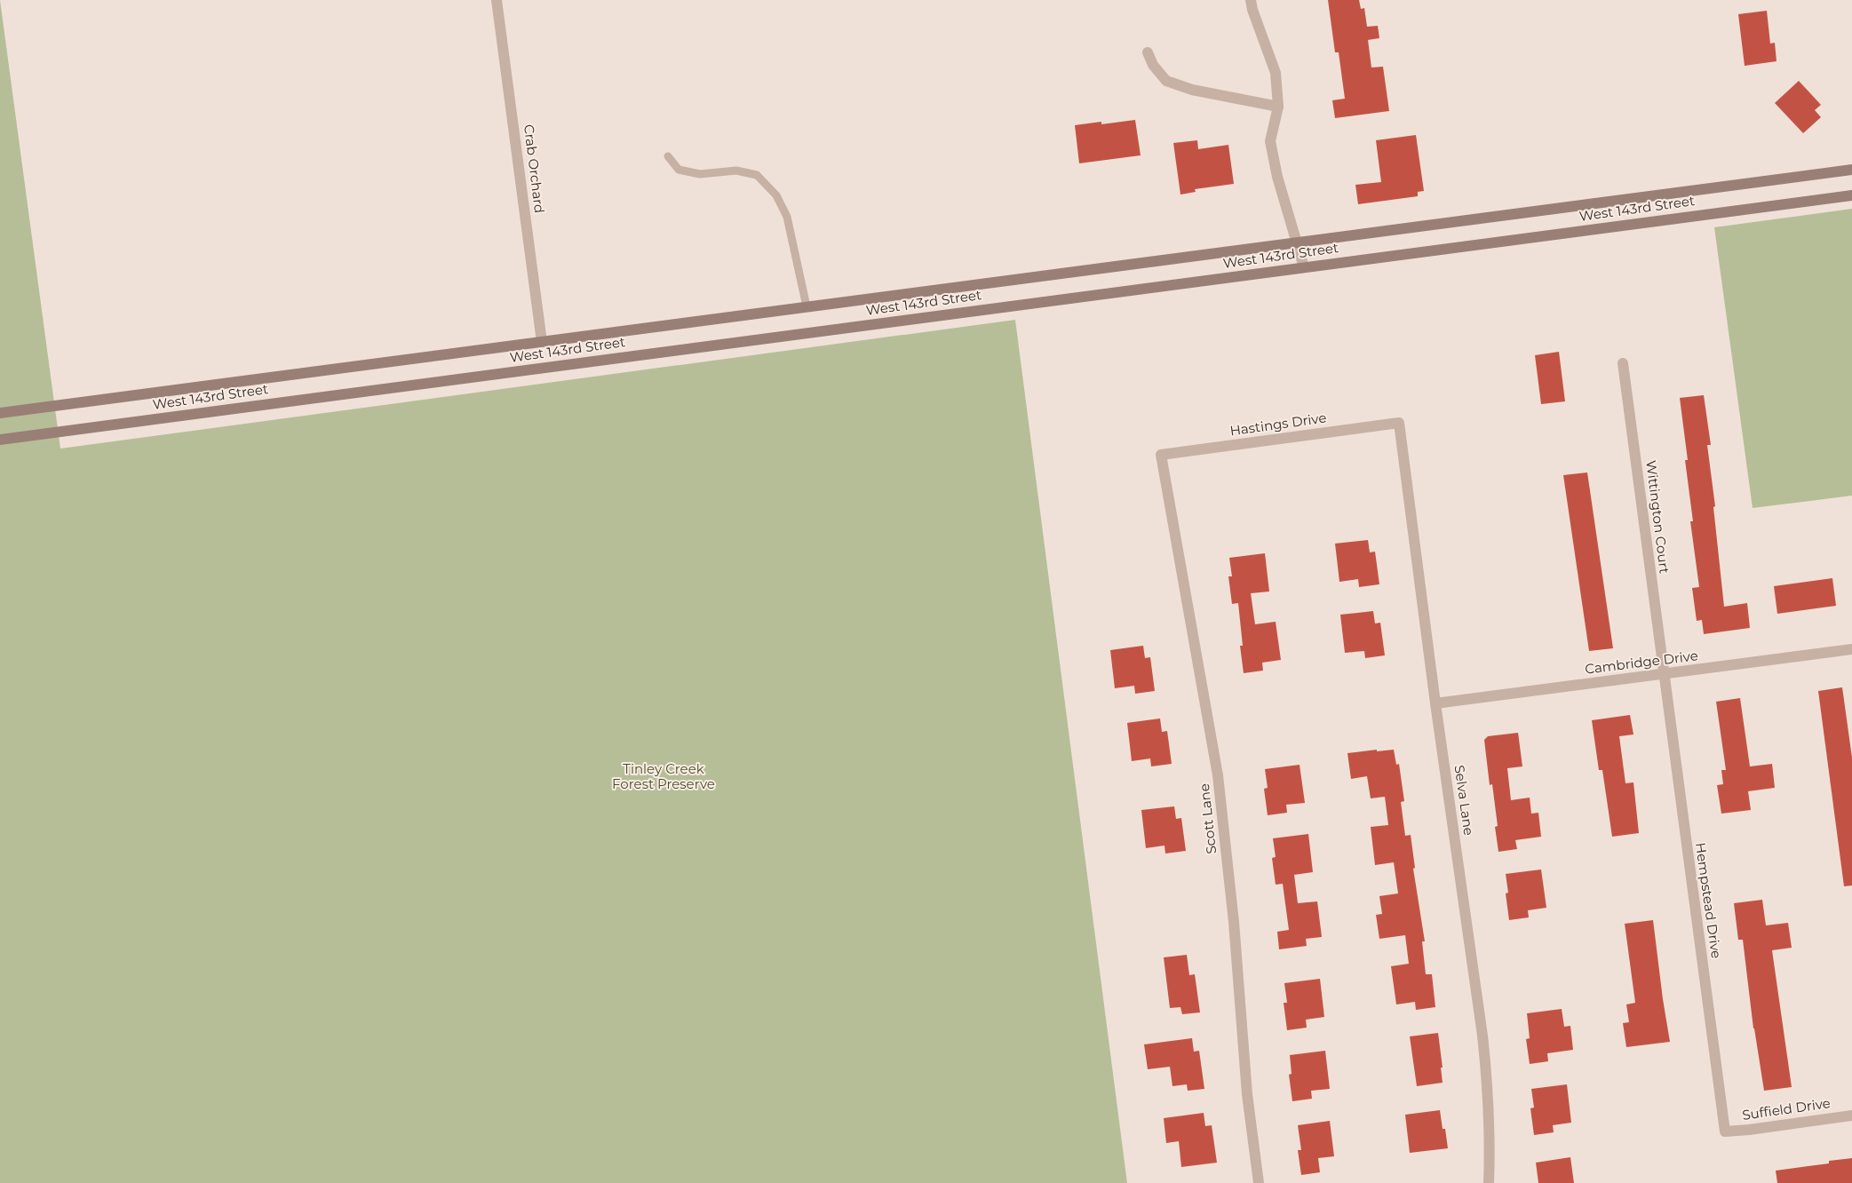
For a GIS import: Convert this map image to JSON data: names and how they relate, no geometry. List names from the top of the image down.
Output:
{
  "streets": {
    "main road": ["West 143rd Street"],
    "street": [
      "Crab Orchard",
      "Hastings Drive",
      "Wittington Court",
      "Cambridge Drive",
      "Selva Lane",
      "Scott Lane",
      "Hempstead Drive",
      "Suffield Drive"
    ]
  },
  "crossings": [
    ["Crab Orchard", "West 143rd Street"],
    ["Hastings Drive", "Selva Lane"],
    ["Hastings Drive", "Scott Lane"],
    ["Wittington Court", "Cambridge Drive"],
    ["Wittington Court", "Hempstead Drive"],
    ["Cambridge Drive", "Selva Lane"],
    ["Cambridge Drive", "Hempstead Drive"],
    ["Hempstead Drive", "Suffield Drive"]
  ],
  "parks": ["Tinley Creek Forest Preserve"]
}
